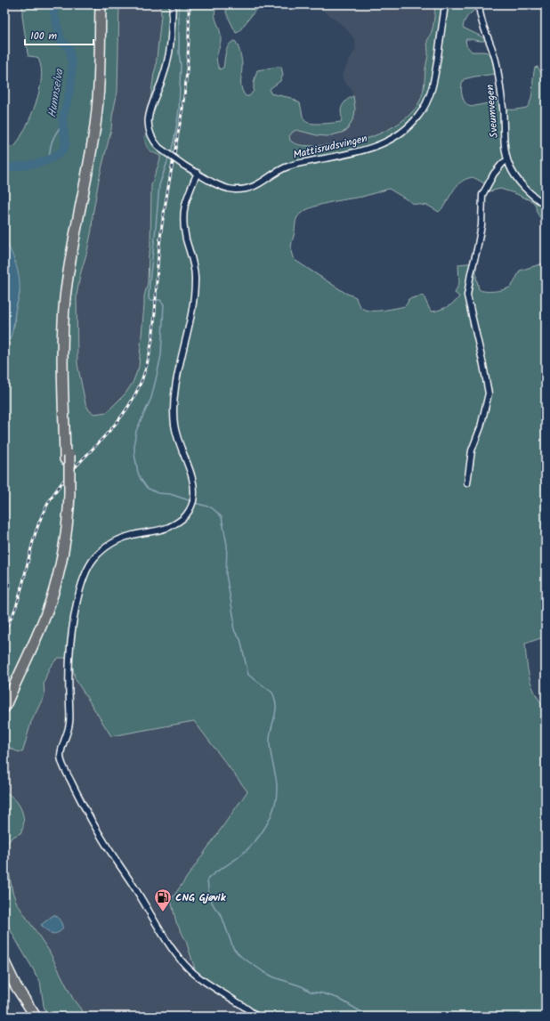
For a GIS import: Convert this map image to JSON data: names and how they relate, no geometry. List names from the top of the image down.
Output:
{
  "streets": {
    "street": ["Sveumvegen", "Mattisrudsvingen"]
  },
  "water": ["Hunnselva"],
  "places": {
    "fuel station": ["CNG Gjøvik"]
  },
  "scale_bar": "100 m"
}
